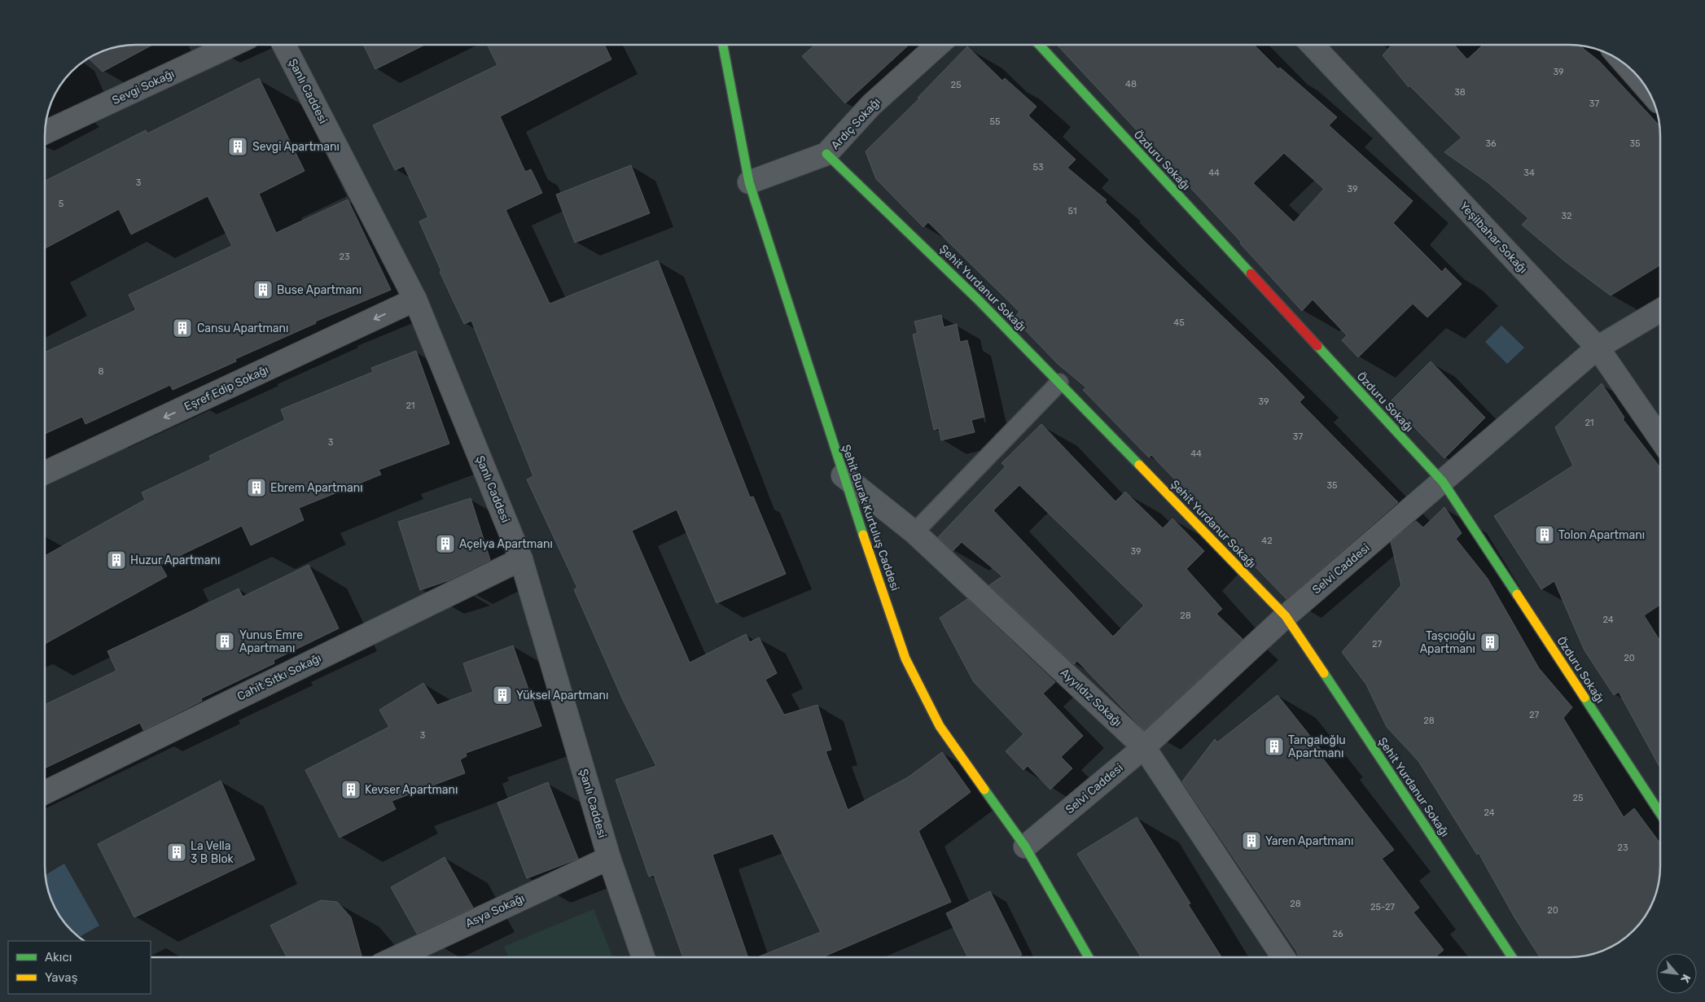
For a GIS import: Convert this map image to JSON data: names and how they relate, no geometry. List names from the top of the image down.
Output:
{
  "streets": {
    "street": [
      "Sevgi Sokağı",
      "Şanlı Caddesi",
      "Ardıç Sokağı",
      "Özduru Sokağı",
      "Yeşilbahar Sokağı",
      "Şehit Yurdanur Sokağı",
      "Eşref Edip Sokağı",
      "Şehit Burak Kurtuluş Caddesi",
      "Selvi Caddesi",
      "Cahit Sıtkı Sokağı",
      "Ayyıldız Sokağı",
      "Asya Sokağı"
    ]
  },
  "crossings": [
    ["Şanlı Caddesi", "Eşref Edip Sokağı"],
    ["Şanlı Caddesi", "Cahit Sıtkı Sokağı"],
    ["Şanlı Caddesi", "Asya Sokağı"],
    ["Ardıç Sokağı", "Şehit Yurdanur Sokağı"],
    ["Ardıç Sokağı", "Şehit Burak Kurtuluş Caddesi"],
    ["Özduru Sokağı", "Selvi Caddesi"],
    ["Yeşilbahar Sokağı", "Selvi Caddesi"],
    ["Şehit Yurdanur Sokağı", "Selvi Caddesi"],
    ["Şehit Burak Kurtuluş Caddesi", "Selvi Caddesi"],
    ["Şehit Burak Kurtuluş Caddesi", "Ayyıldız Sokağı"],
    ["Selvi Caddesi", "Ayyıldız Sokağı"]
  ],
  "one_way": ["Eşref Edip Sokağı"],
  "places": {
    "building": [
      "Sevgi Apartmanı",
      "Buse Apartmanı",
      "Cansu Apartmanı",
      "Ebrem Apartmanı",
      "Tolon Apartmanı",
      "Açelya Apartmanı",
      "Huzur Apartmanı",
      "Yunus Emre Apartmanı",
      "Taşçıoğlu Apartmanı",
      "Yüksel Apartmanı",
      "Tangaloğlu Apartmanı",
      "Kevser Apartmanı",
      "Yaren Apartmanı",
      "La Vella 3 B Blok"
    ]
  },
  "house_numbers": [
    "39",
    "48",
    "25",
    "38",
    "37",
    "55",
    "36",
    "35",
    "53",
    "44",
    "34",
    "3",
    "39",
    "5",
    "51",
    "32",
    "23",
    "45",
    "8",
    "39",
    "21",
    "21",
    "37",
    "3",
    "44",
    "35",
    "42",
    "39",
    "28",
    "24",
    "27",
    "20",
    "27",
    "28",
    "3",
    "25",
    "24",
    "23",
    "28",
    "25-27",
    "20",
    "26"
  ],
  "legend": ["Akıcı", "Yavaş"],
  "north": "bottom right"
}
